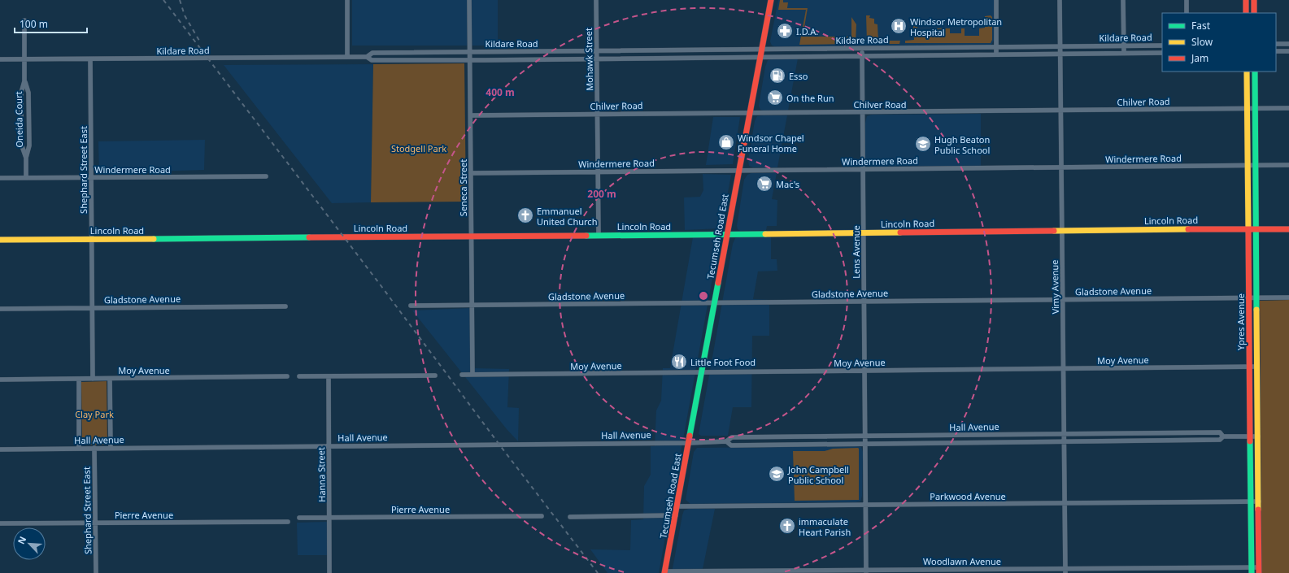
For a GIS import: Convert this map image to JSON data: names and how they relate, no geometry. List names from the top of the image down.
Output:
{
  "streets": {
    "main road": ["Lincoln Road", "Tecumseh Road East", "Ypres Avenue"],
    "street": [
      "Kildare Road",
      "Mohawk Street",
      "Chilver Road",
      "Oneida Court",
      "Windermere Road",
      "Shephard Street East",
      "Seneca Street",
      "Lens Avenue",
      "Vimy Avenue",
      "Gladstone Avenue",
      "Moy Avenue",
      "Hall Avenue",
      "Hanna Street",
      "Parkwood Avenue",
      "Pierre Avenue",
      "Woodlawn Avenue"
    ]
  },
  "crossings": [
    ["Kildare Road", "Mohawk Street"],
    ["Kildare Road", "Oneida Court"],
    ["Kildare Road", "Shephard Street East"],
    ["Kildare Road", "Seneca Street"],
    ["Kildare Road", "Tecumseh Road East"],
    ["Kildare Road", "Lens Avenue"],
    ["Kildare Road", "Vimy Avenue"],
    ["Mohawk Street", "Chilver Road"],
    ["Mohawk Street", "Windermere Road"],
    ["Mohawk Street", "Lincoln Road"],
    ["Chilver Road", "Seneca Street"],
    ["Chilver Road", "Tecumseh Road East"],
    ["Chilver Road", "Lens Avenue"],
    ["Chilver Road", "Vimy Avenue"],
    ["Chilver Road", "Ypres Avenue"],
    ["Oneida Court", "Windermere Road"],
    ["Windermere Road", "Shephard Street East"],
    ["Windermere Road", "Seneca Street"],
    ["Windermere Road", "Tecumseh Road East"],
    ["Windermere Road", "Lens Avenue"],
    ["Windermere Road", "Vimy Avenue"],
    ["Windermere Road", "Ypres Avenue"],
    ["Shephard Street East", "Lincoln Road"],
    ["Shephard Street East", "Gladstone Avenue"],
    ["Shephard Street East", "Moy Avenue"],
    ["Shephard Street East", "Hall Avenue"],
    ["Shephard Street East", "Pierre Avenue"],
    ["Seneca Street", "Lincoln Road"],
    ["Seneca Street", "Gladstone Avenue"],
    ["Seneca Street", "Moy Avenue"],
    ["Lincoln Road", "Tecumseh Road East"],
    ["Lincoln Road", "Lens Avenue"],
    ["Lincoln Road", "Vimy Avenue"],
    ["Lincoln Road", "Ypres Avenue"],
    ["Tecumseh Road East", "Gladstone Avenue"],
    ["Tecumseh Road East", "Moy Avenue"],
    ["Tecumseh Road East", "Hall Avenue"],
    ["Tecumseh Road East", "Parkwood Avenue"],
    ["Tecumseh Road East", "Woodlawn Avenue"],
    ["Lens Avenue", "Gladstone Avenue"],
    ["Lens Avenue", "Moy Avenue"],
    ["Lens Avenue", "Hall Avenue"],
    ["Lens Avenue", "Parkwood Avenue"],
    ["Lens Avenue", "Woodlawn Avenue"],
    ["Vimy Avenue", "Gladstone Avenue"],
    ["Vimy Avenue", "Moy Avenue"],
    ["Vimy Avenue", "Hall Avenue"],
    ["Vimy Avenue", "Parkwood Avenue"],
    ["Vimy Avenue", "Woodlawn Avenue"],
    ["Gladstone Avenue", "Ypres Avenue"],
    ["Ypres Avenue", "Moy Avenue"],
    ["Ypres Avenue", "Hall Avenue"],
    ["Ypres Avenue", "Parkwood Avenue"],
    ["Ypres Avenue", "Woodlawn Avenue"],
    ["Hall Avenue", "Hanna Street"],
    ["Hanna Street", "Pierre Avenue"]
  ],
  "parks": ["Stodgell Park", "Clay Park"],
  "places": {
    "hospital": ["Windsor Metropolitan Hospital"],
    "pharmacy": ["I.D.A."],
    "fuel station": ["Esso"],
    "supermarket": ["On the Run", "Mac's"],
    "shop": ["Windsor Chapel Funeral Home"],
    "school or university": ["Hugh Beaton Public School", "John Campbell Public School"],
    "church": ["Emmanuel United Church", "immaculate Heart Parish"],
    "restaurant": ["Little Foot Food"]
  },
  "legend": ["Fast", "Slow", "Jam"],
  "scale_bar": "100 m",
  "north": "top left",
  "rings": ["400 m", "200 m"]
}
